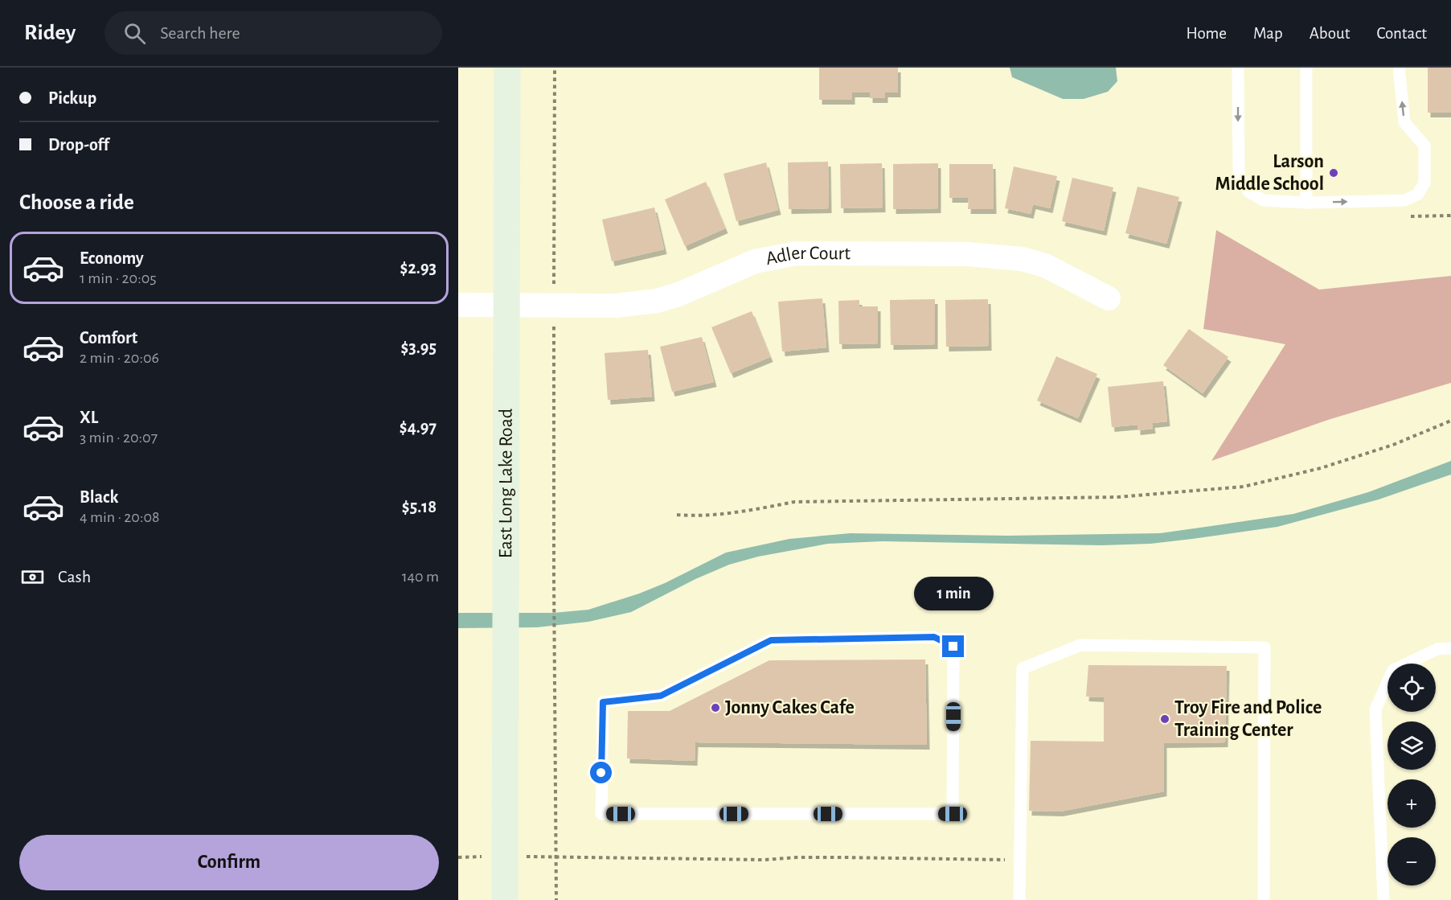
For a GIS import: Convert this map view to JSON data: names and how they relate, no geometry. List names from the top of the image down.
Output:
{
  "streets": {
    "main road": ["East Long Lake Road"],
    "street": ["Adler Court"]
  },
  "crossings": [
    ["Adler Court", "East Long Lake Road"]
  ],
  "places": ["Larson Middle School", "Jonny Cakes Cafe", "Troy Fire and Police Training Center"],
  "page": {
    "header": "Ridey",
    "search": "Search here",
    "nav": [
      "Home",
      "Map",
      "About",
      "Contact"
    ],
    "banner": ["Pickup", "Drop-off"],
    "heading": "Choose a ride",
    "list": [
      {
        "name": "Economy",
        "note": "1 min · 20:05",
        "value": "$2.93"
      },
      {
        "name": "Comfort",
        "note": "2 min · 20:06",
        "value": "$3.95"
      },
      {
        "name": "XL",
        "note": "3 min · 20:07",
        "value": "$4.97"
      },
      {
        "name": "Black",
        "note": "4 min · 20:08",
        "value": "$5.18"
      }
    ],
    "pay": ["Cash", "140 m"],
    "bubble": "1 min",
    "map_buttons": ["+", "−"],
    "buttons": "Confirm"
  }
}
